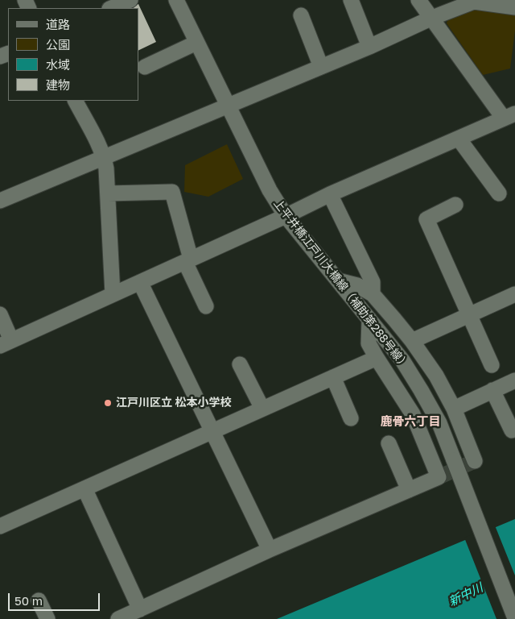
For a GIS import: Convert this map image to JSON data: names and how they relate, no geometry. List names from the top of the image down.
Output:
{
  "streets": {
    "street": ["上平井橋江戸川大橋線（補助第288号線）"]
  },
  "districts": ["鹿骨六丁目"],
  "water": ["新中川"],
  "places": ["江戸川区立 松本小学校"],
  "legend": [
    "道路",
    "公園",
    "水域",
    "建物"
  ],
  "scale_bar": "50 m"
}
